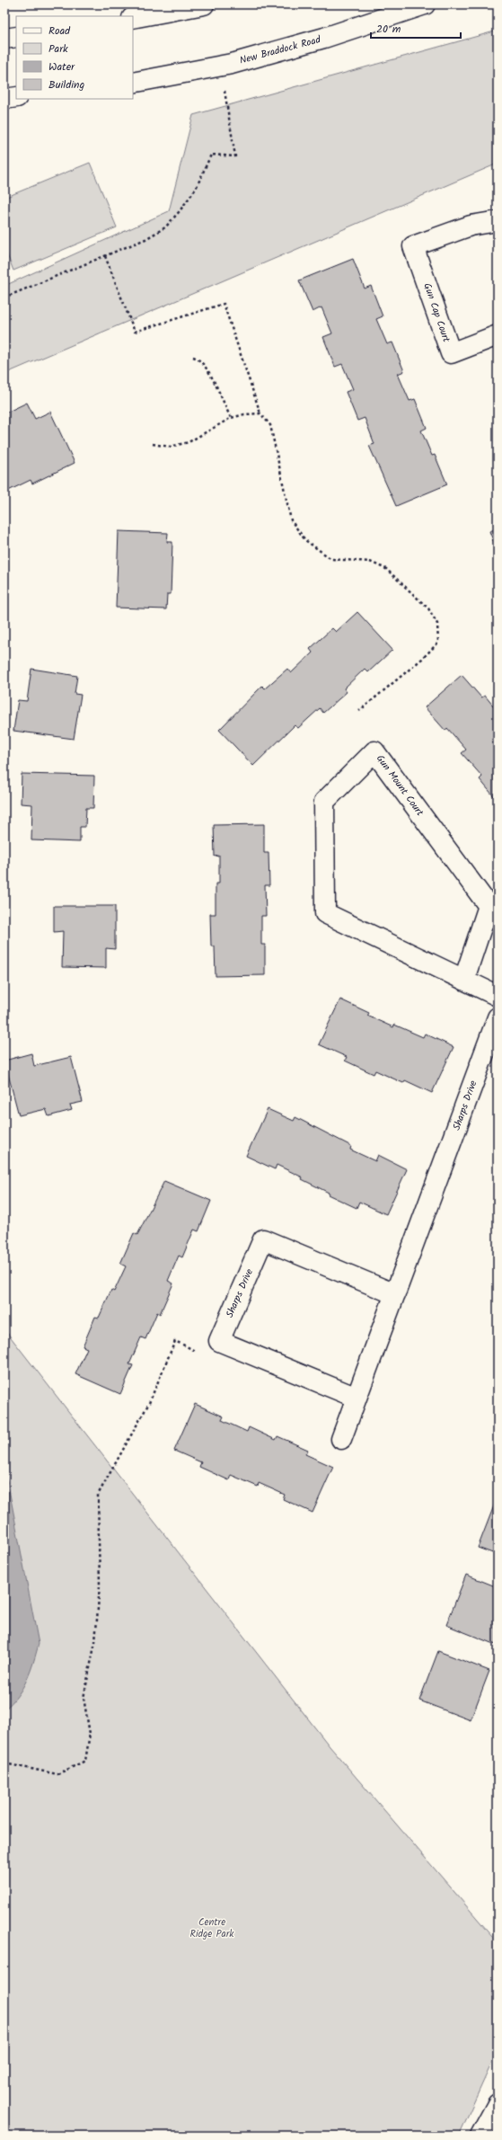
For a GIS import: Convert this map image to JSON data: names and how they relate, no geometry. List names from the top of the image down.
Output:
{
  "streets": {
    "street": [
      "New Braddock Road",
      "Gun Cap Court",
      "Gun Mount Court",
      "Sharps Drive"
    ]
  },
  "parks": ["Centre Ridge Park"],
  "legend": [
    "Road",
    "Park",
    "Water",
    "Building"
  ],
  "scale_bar": "20 m"
}
